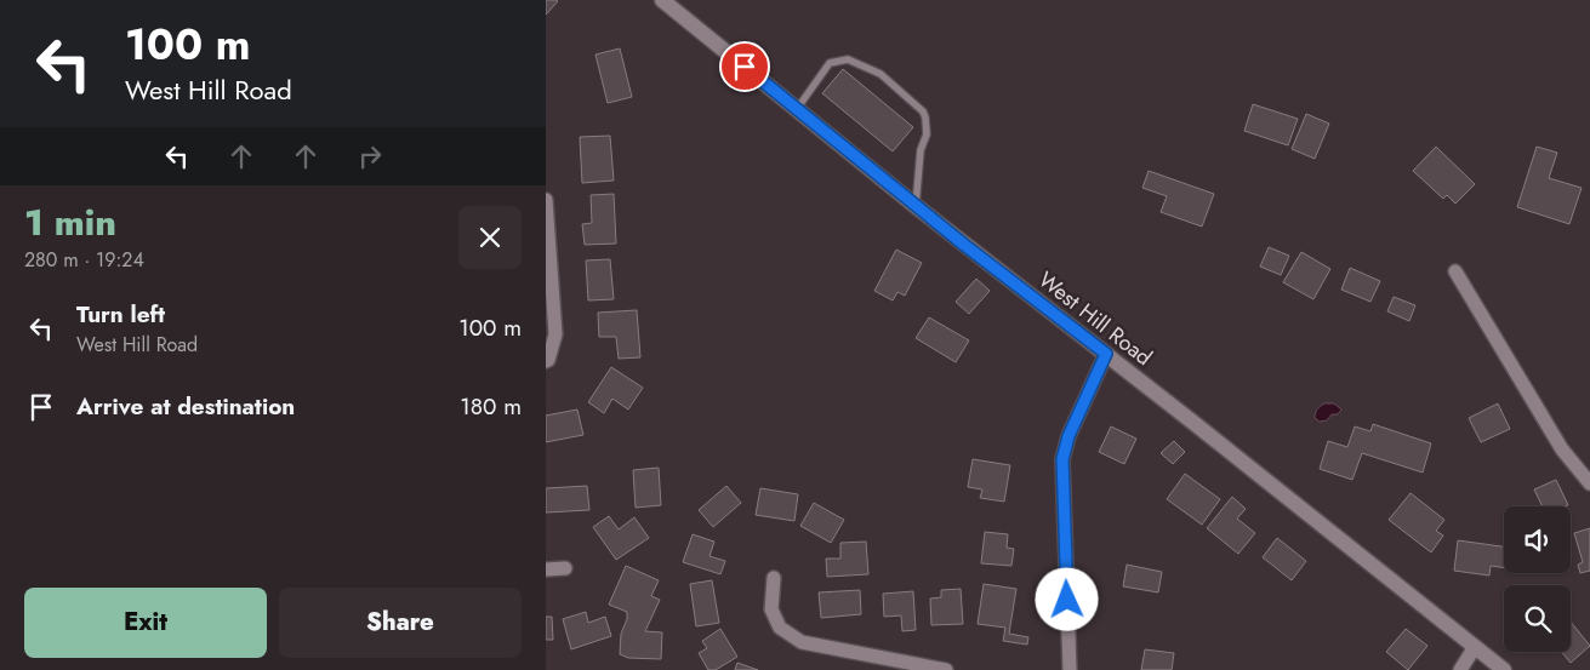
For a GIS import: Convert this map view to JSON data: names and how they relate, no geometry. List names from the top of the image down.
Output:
{
  "streets": {
    "street": ["West Hill Road"]
  },
  "page": {
    "turn": ["100 m", "West Hill Road"],
    "heading": ["1 min", "280 m · 19:24"],
    "list": [
      {
        "name": "Turn left",
        "note": "West Hill Road",
        "value": "100 m"
      },
      {
        "name": "Arrive at destination",
        "value": "180 m"
      }
    ],
    "buttons": ["Exit", "Share"]
  }
}
